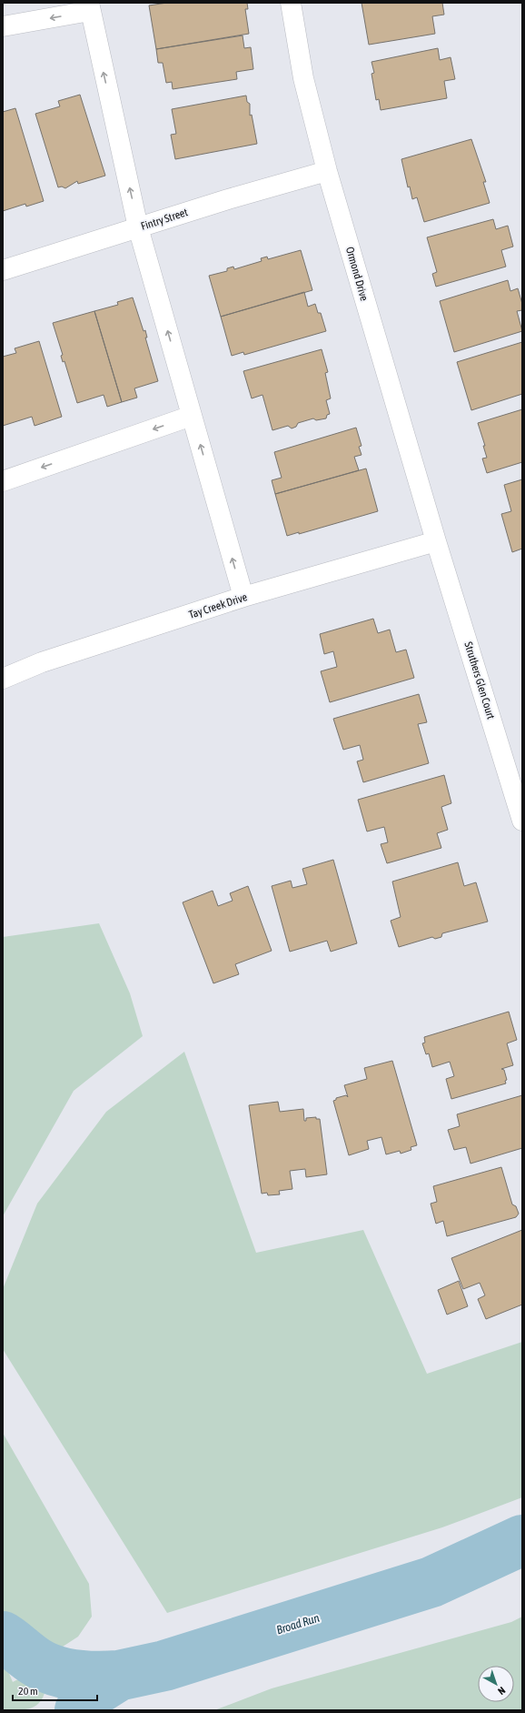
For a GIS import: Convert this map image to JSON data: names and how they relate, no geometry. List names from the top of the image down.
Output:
{
  "streets": {
    "street": [
      "Fintry Street",
      "Ormond Drive",
      "Tay Creek Drive",
      "Struthers Glen Court"
    ]
  },
  "crossings": [
    ["Fintry Street", "Ormond Drive"],
    ["Ormond Drive", "Tay Creek Drive"],
    ["Ormond Drive", "Struthers Glen Court"],
    ["Tay Creek Drive", "Struthers Glen Court"]
  ],
  "water": ["Broad Run"],
  "scale_bar": "20 m",
  "north": "bottom right"
}
